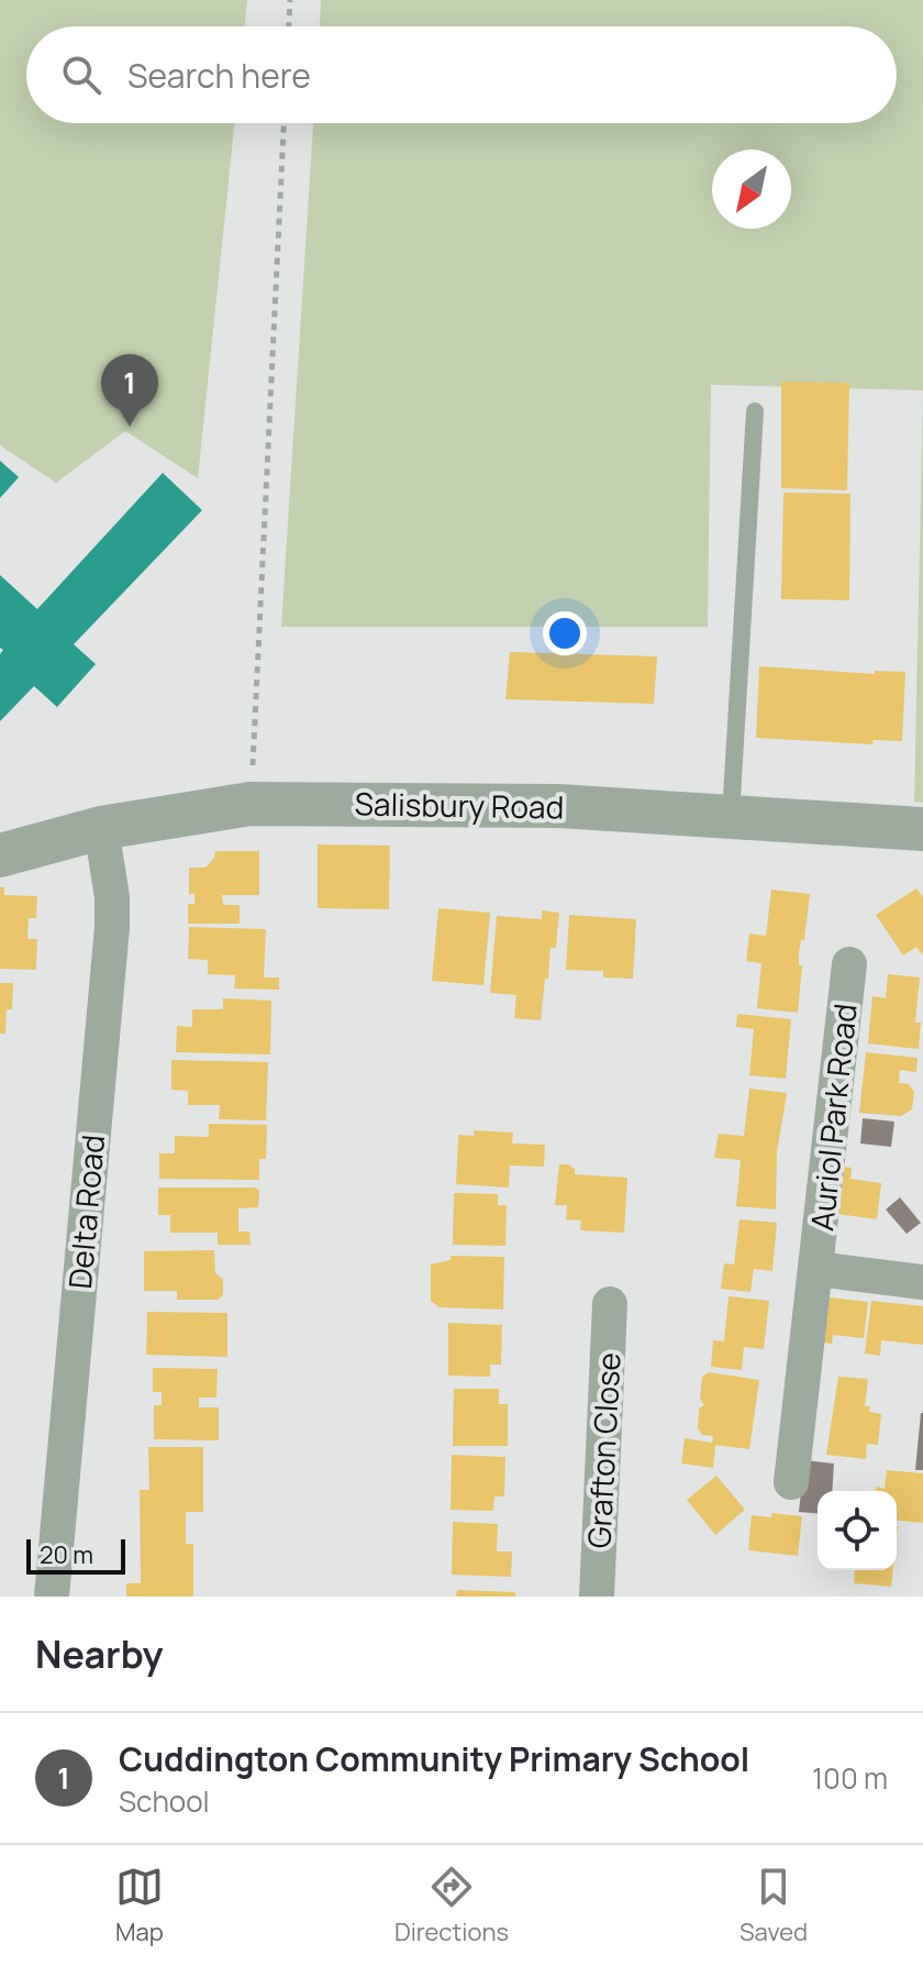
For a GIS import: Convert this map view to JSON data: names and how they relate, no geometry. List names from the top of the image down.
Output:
{
  "streets": {
    "street": [
      "Salisbury Road",
      "Auriol Park Road",
      "Delta Road",
      "Grafton Close"
    ]
  },
  "crossings": [
    ["Salisbury Road", "Delta Road"]
  ],
  "scale_bar": "20 m",
  "north": "bottom left",
  "page": {
    "search": "Search here",
    "pins": "1",
    "scale": "20 m",
    "heading": "Nearby",
    "list": [
      {
        "mark": "1",
        "name": "Cuddington Community Primary School",
        "note": "School",
        "value": "100 m"
      }
    ],
    "nav": ["Map", "Directions", "Saved"]
  }
}
